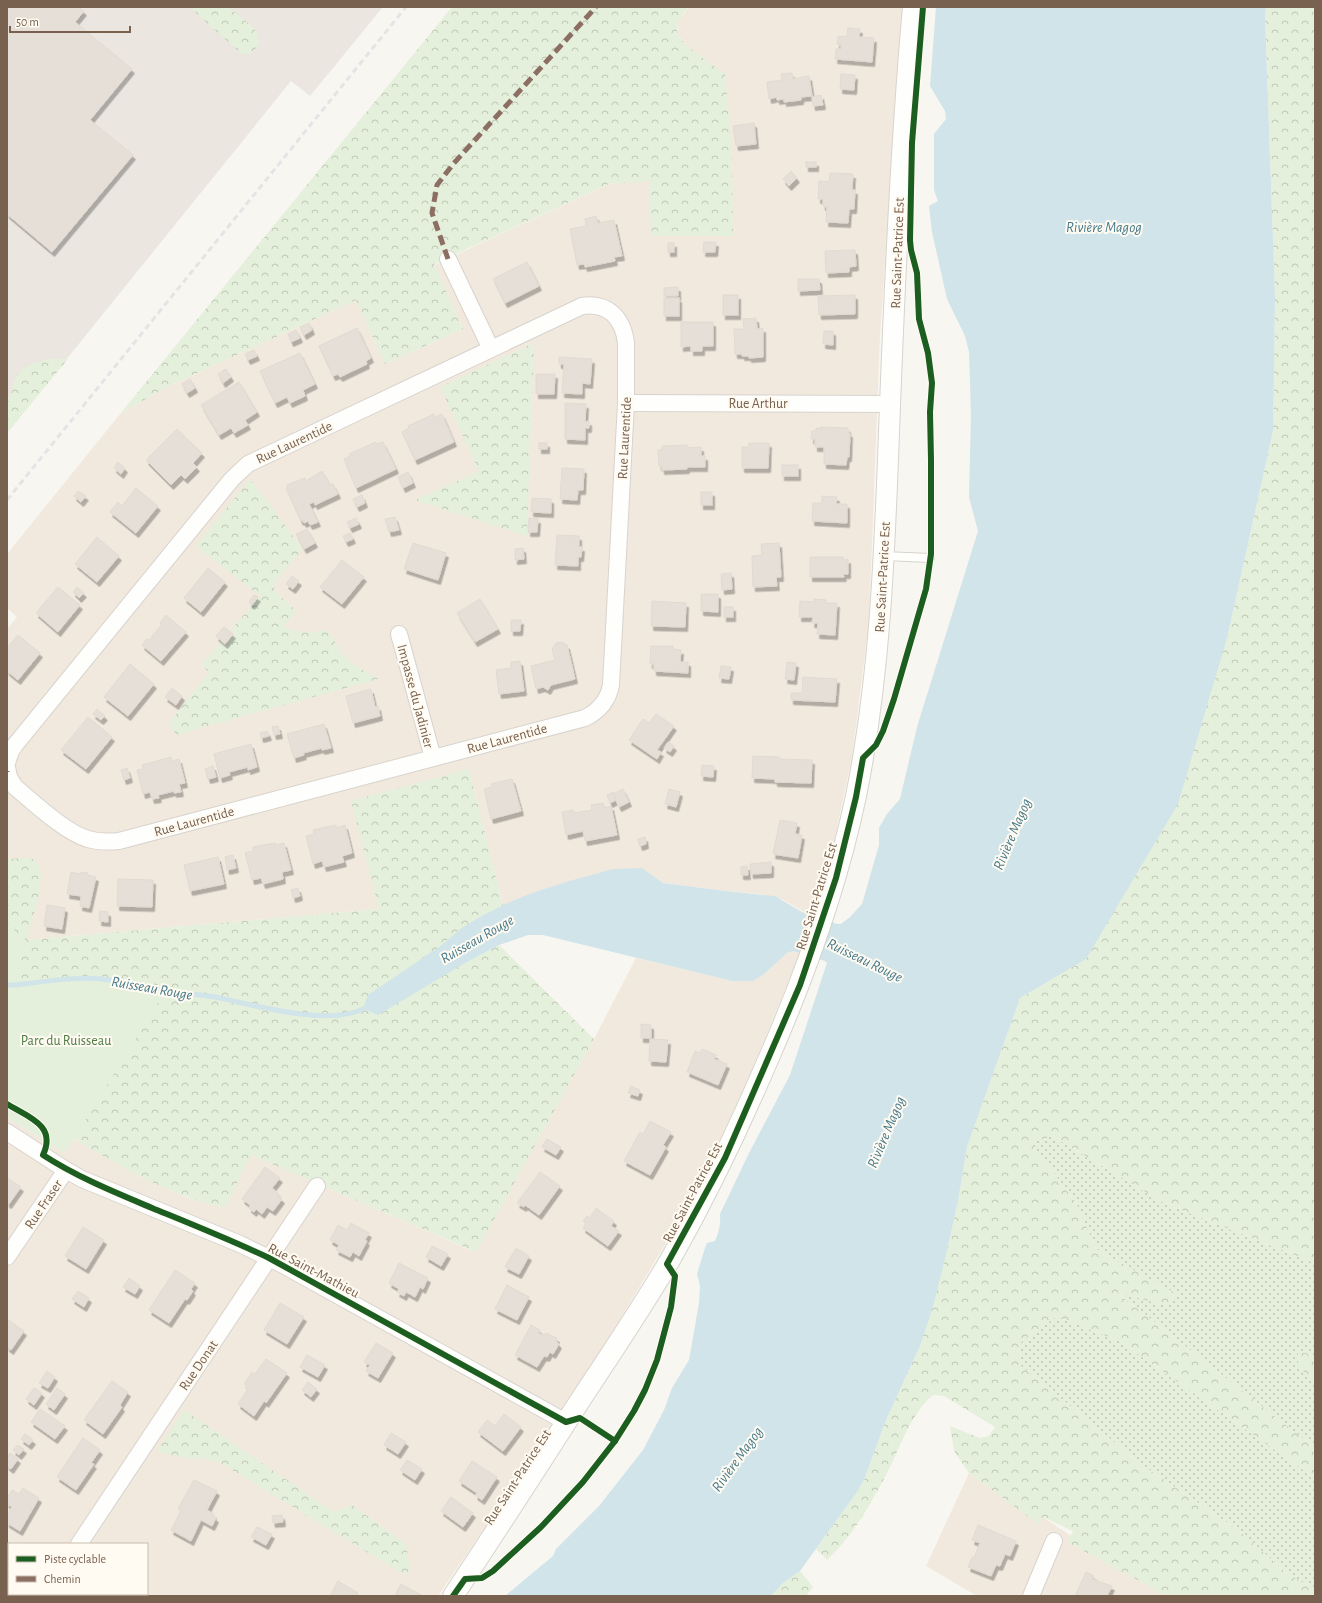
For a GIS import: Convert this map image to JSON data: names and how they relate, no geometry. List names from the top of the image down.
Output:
{
  "streets": {
    "street": [
      "Rue Saint-Patrice Est",
      "Rue Arthur",
      "Rue Laurentide",
      "Impasse du Jadinier",
      "Rue Fraser",
      "Rue Saint-Mathieu",
      "Rue Donat"
    ]
  },
  "crossings": [
    ["Rue Saint-Patrice Est", "Rue Arthur"],
    ["Rue Saint-Patrice Est", "Rue Saint-Mathieu"],
    ["Rue Arthur", "Rue Laurentide"],
    ["Rue Laurentide", "Impasse du Jadinier"],
    ["Rue Fraser", "Rue Saint-Mathieu"],
    ["Rue Saint-Mathieu", "Rue Donat"]
  ],
  "water": ["Rivière Magog", "Ruisseau Rouge"],
  "parks": ["Parc du Ruisseau"],
  "legend": ["Piste cyclable", "Chemin"],
  "scale_bar": "50 m"
}
